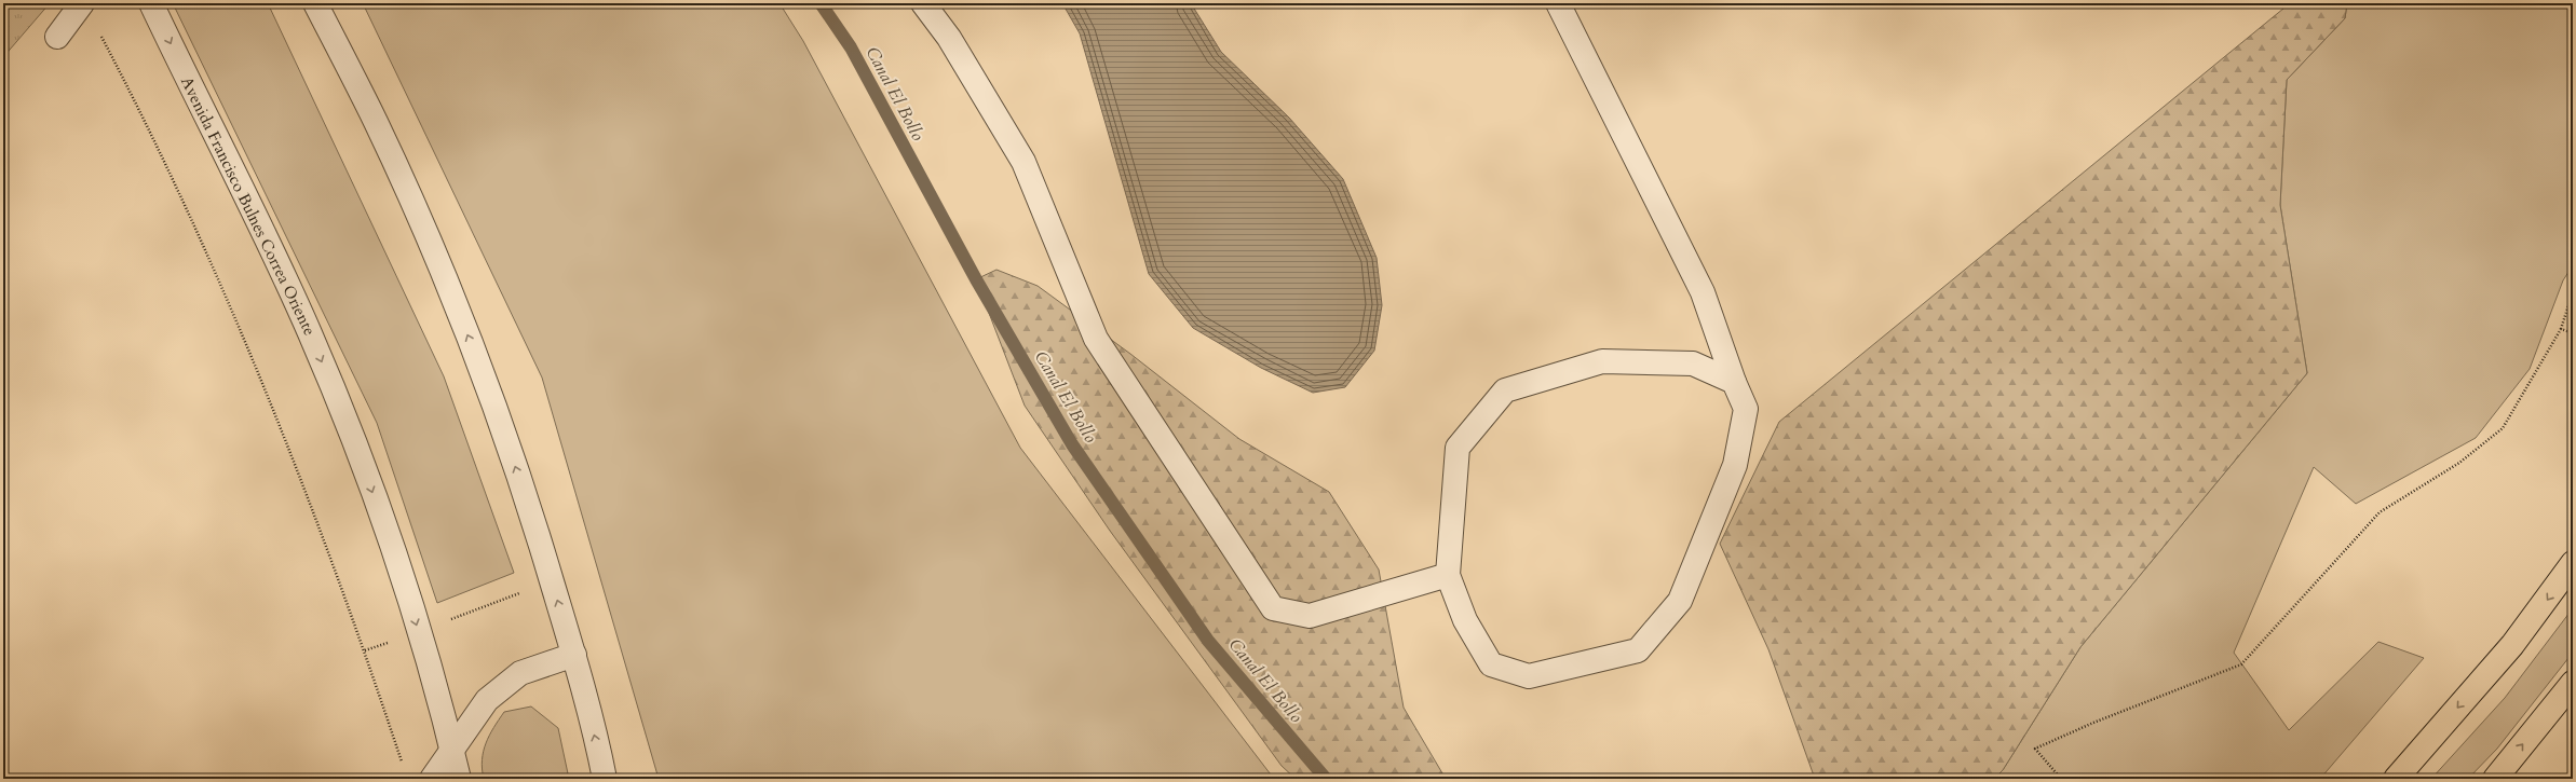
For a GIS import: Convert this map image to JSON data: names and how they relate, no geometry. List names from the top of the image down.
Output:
{
  "streets": {
    "street": ["Avenida Francisco Bulnes Correa Oriente"]
  },
  "water": ["Canal El Bollo"]
}
